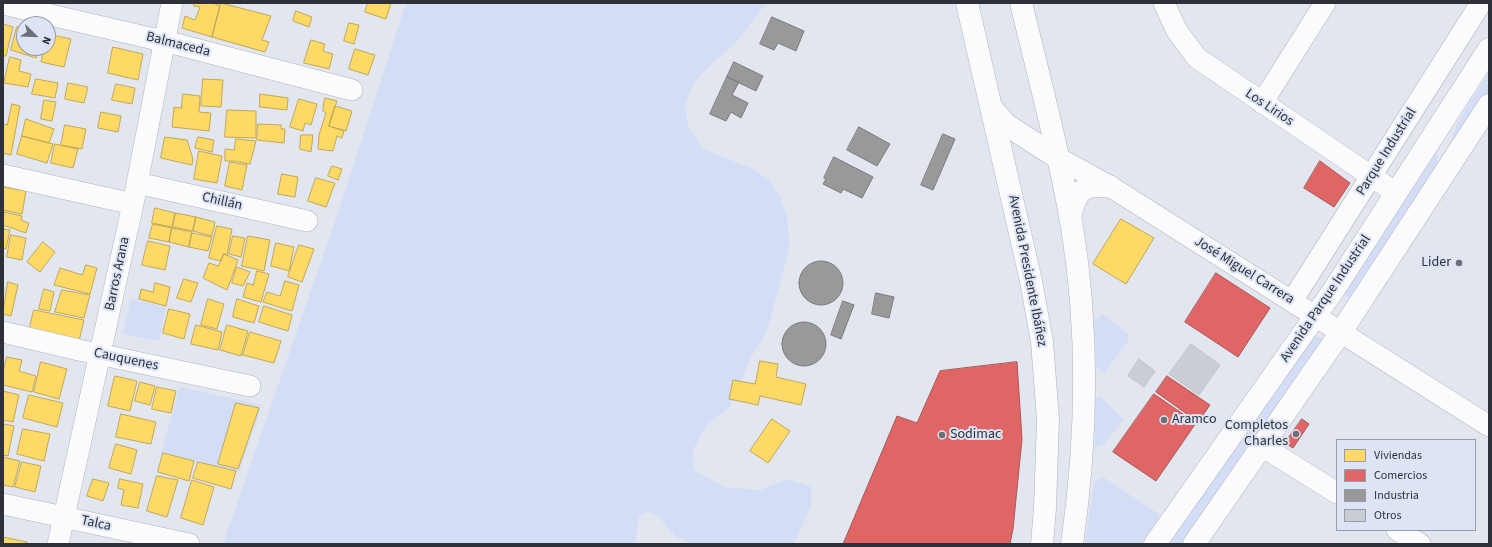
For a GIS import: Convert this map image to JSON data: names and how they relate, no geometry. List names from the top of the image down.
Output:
{
  "streets": {
    "main road": ["Avenida Presidente Ibáñez", "Avenida Parque Industrial"],
    "street": [
      "Balmaceda",
      "Los Lirios",
      "Parque Industrial",
      "Chillán",
      "José Miguel Carrera",
      "Barros Arana",
      "Cauquenes",
      "Talca"
    ]
  },
  "crossings": [
    ["Balmaceda", "Barros Arana"],
    ["Los Lirios", "Parque Industrial"],
    ["Los Lirios", "Avenida Parque Industrial"],
    ["Parque Industrial", "José Miguel Carrera"],
    ["Chillán", "Barros Arana"],
    ["José Miguel Carrera", "Avenida Parque Industrial"],
    ["Barros Arana", "Cauquenes"],
    ["Barros Arana", "Talca"]
  ],
  "places": [
    "Lider",
    "Aramco",
    "Completos Charles",
    "Sodimac"
  ],
  "legend": [
    "Viviendas",
    "Comercios",
    "Industria",
    "Otros"
  ],
  "north": "bottom right"
}
